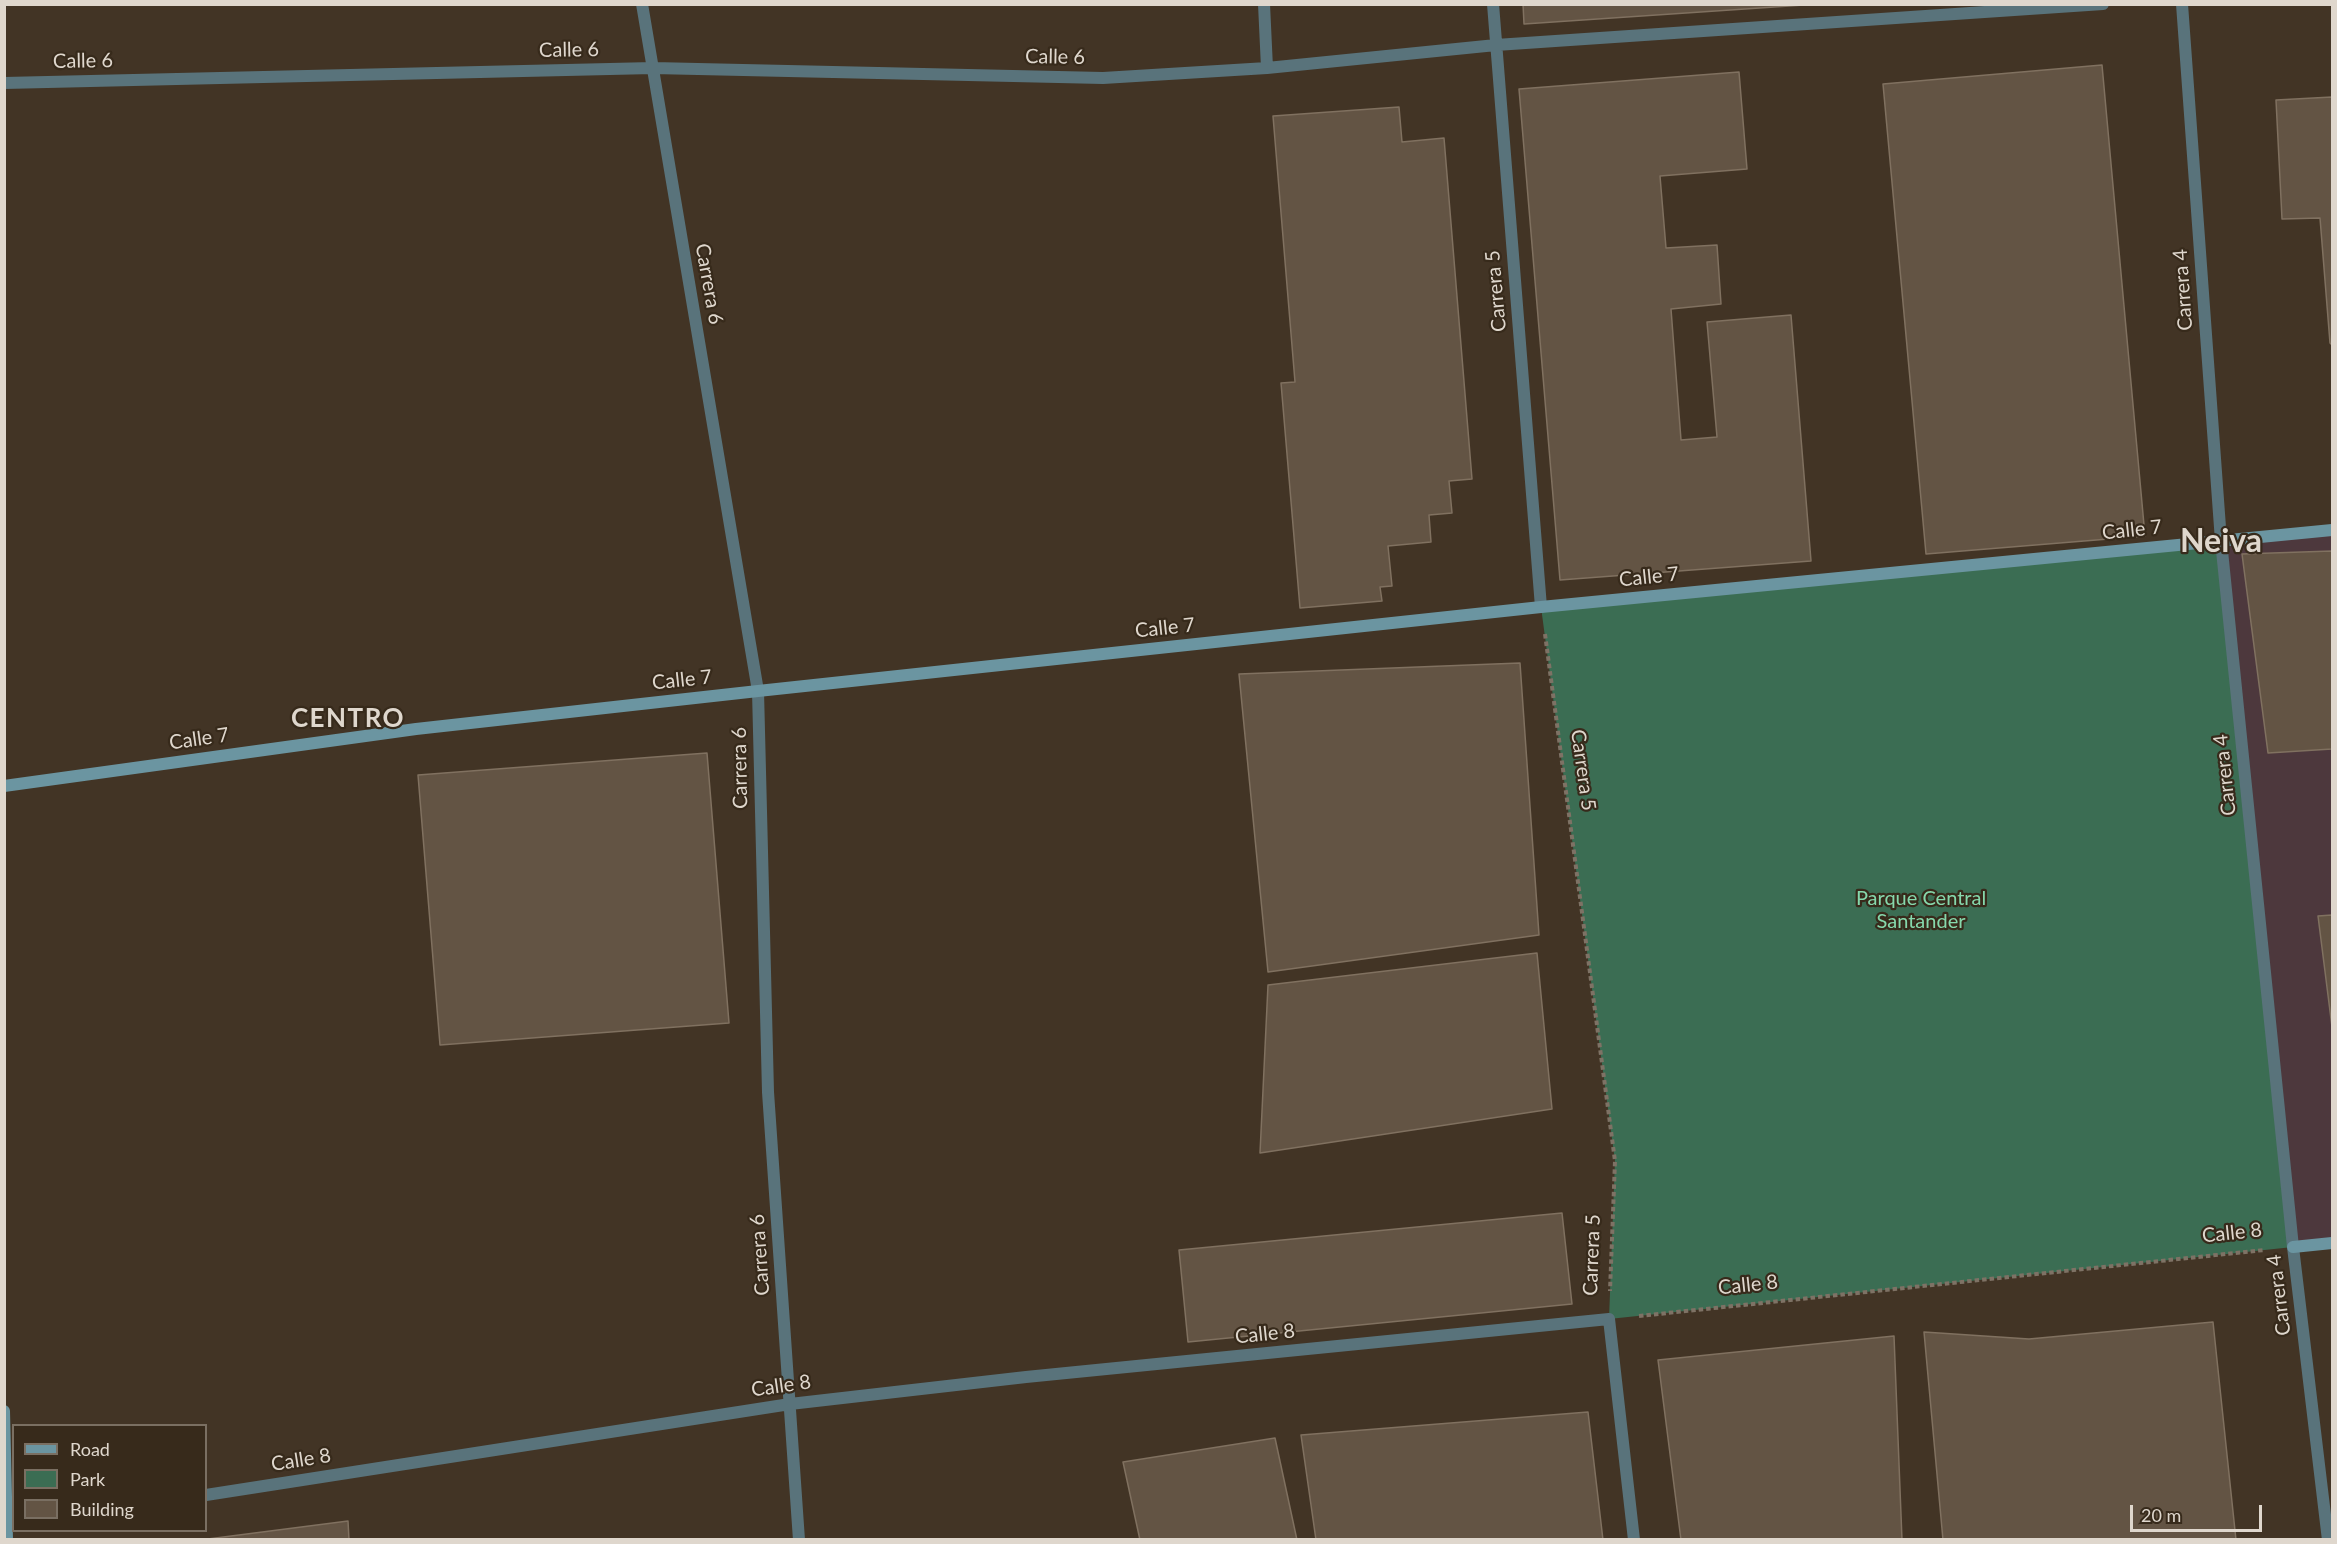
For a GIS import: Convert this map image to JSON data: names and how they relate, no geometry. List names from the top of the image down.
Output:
{
  "streets": {
    "street": [
      "Calle 6",
      "Carrera 6",
      "Carrera 4",
      "Carrera 5",
      "Calle 7",
      "Calle 8"
    ]
  },
  "crossings": [
    ["Calle 6", "Carrera 6"],
    ["Calle 6", "Carrera 5"],
    ["Carrera 6", "Calle 7"],
    ["Carrera 6", "Calle 8"],
    ["Carrera 4", "Calle 7"],
    ["Carrera 4", "Calle 8"],
    ["Carrera 5", "Calle 7"],
    ["Carrera 5", "Calle 8"]
  ],
  "districts": ["Neiva", "CENTRO"],
  "parks": ["Parque Central Santander"],
  "legend": ["Road", "Park", "Building"],
  "scale_bar": "20 m"
}
